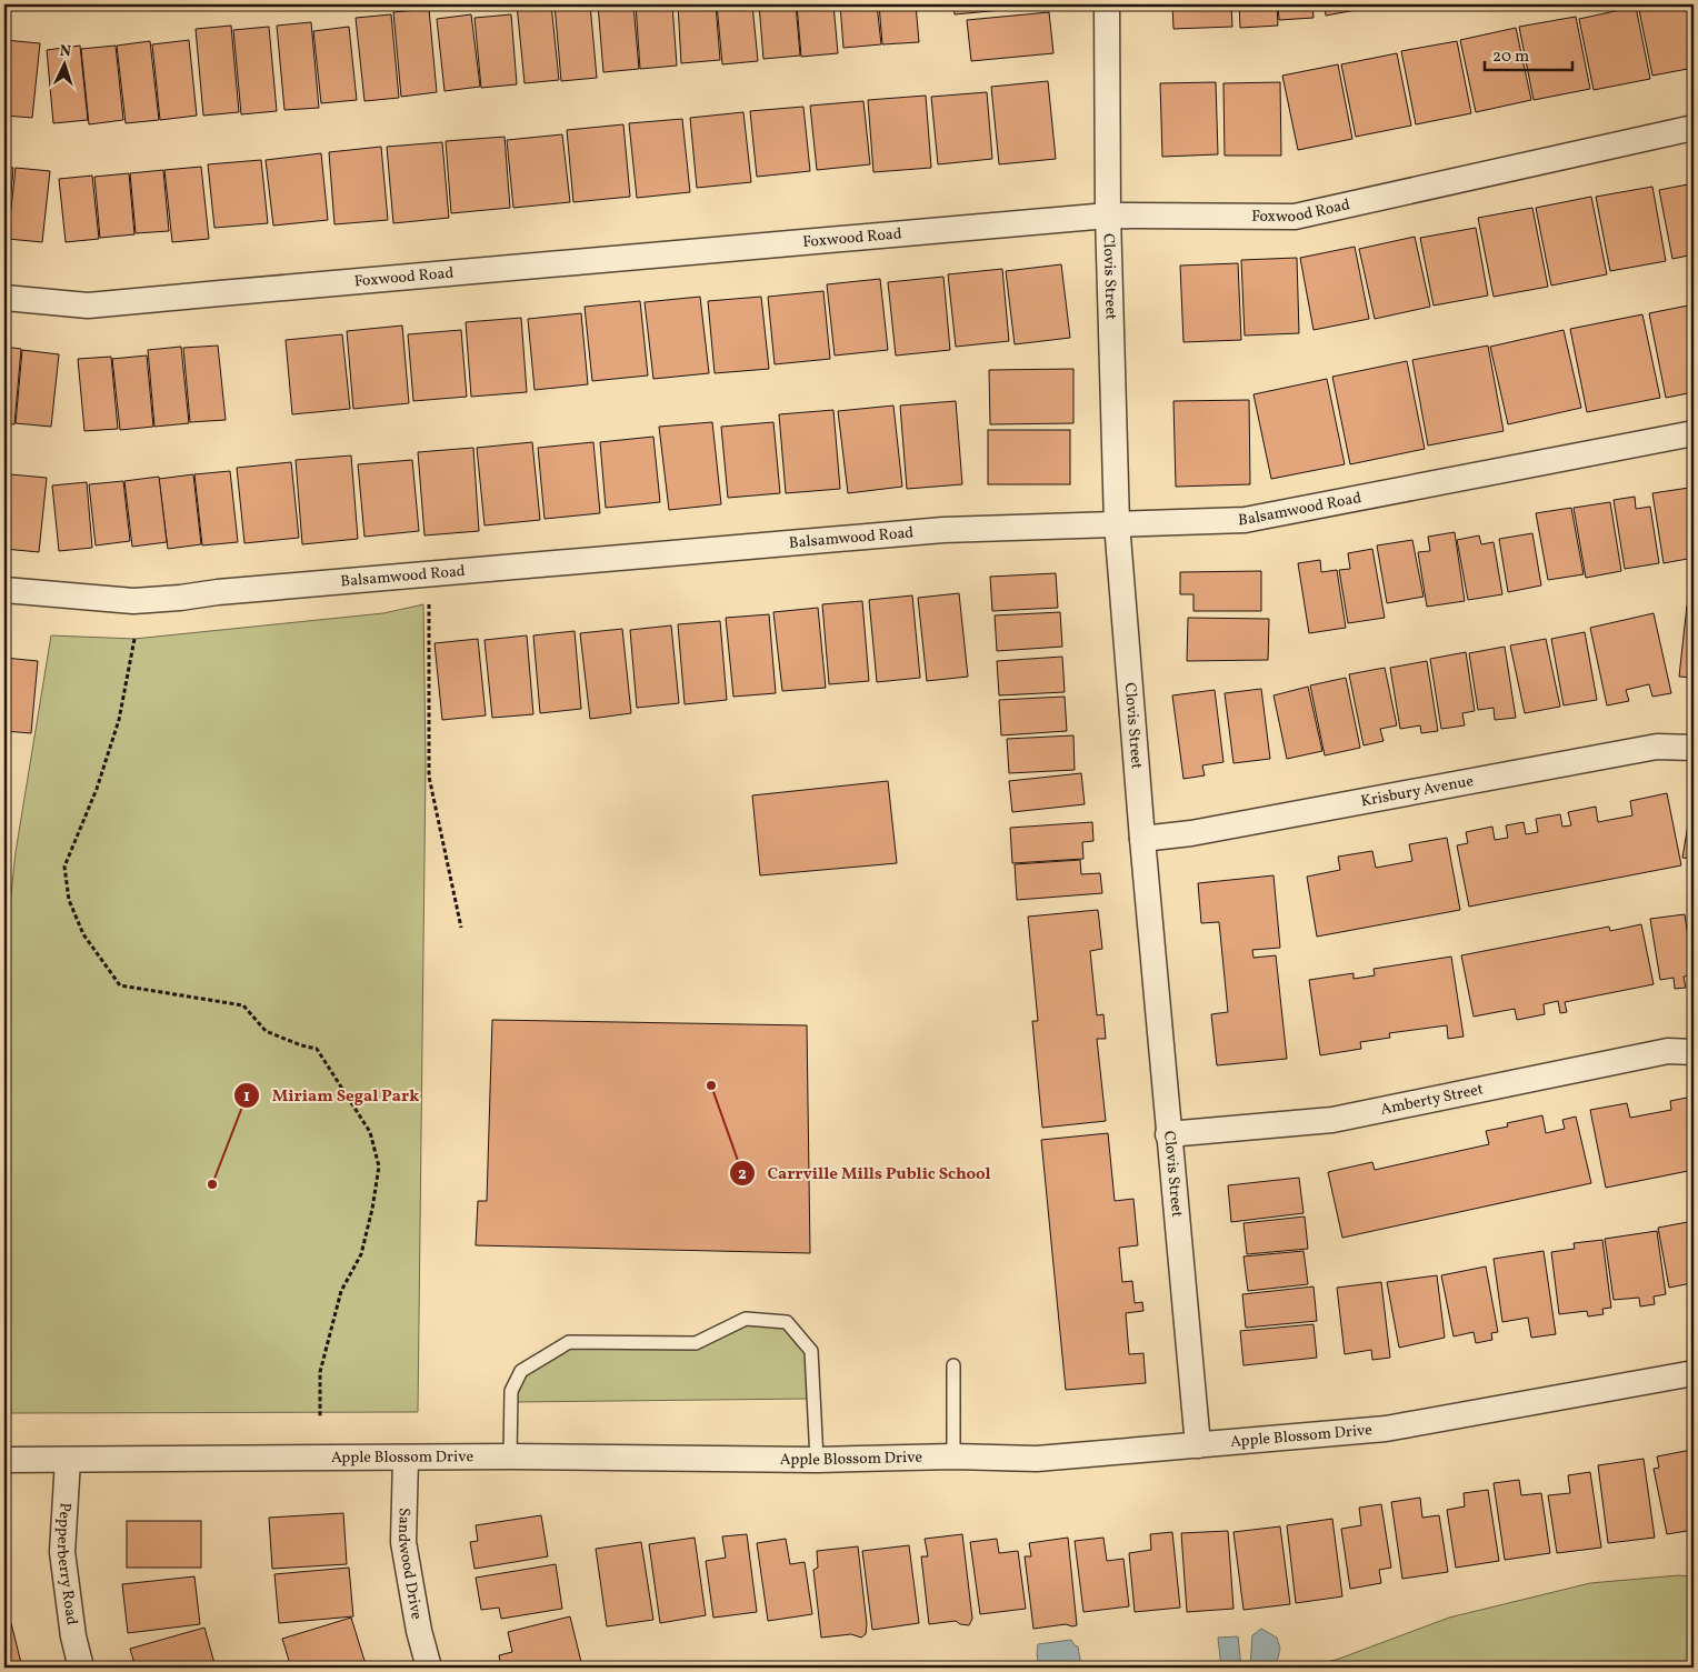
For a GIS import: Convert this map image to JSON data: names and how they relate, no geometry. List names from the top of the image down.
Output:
{
  "streets": {
    "street": [
      "Foxwood Road",
      "Clovis Street",
      "Balsamwood Road",
      "Krisbury Avenue",
      "Amberty Street",
      "Apple Blossom Drive",
      "Pepperberry Road",
      "Sandwood Drive"
    ]
  },
  "crossings": [
    ["Foxwood Road", "Clovis Street"],
    ["Clovis Street", "Balsamwood Road"],
    ["Clovis Street", "Krisbury Avenue"],
    ["Clovis Street", "Amberty Street"],
    ["Clovis Street", "Apple Blossom Drive"],
    ["Apple Blossom Drive", "Pepperberry Road"],
    ["Apple Blossom Drive", "Sandwood Drive"]
  ],
  "places": ["Carrville Mills Public School", "Miriam Segal Park"],
  "scale_bar": "20 m",
  "north": "top"
}
